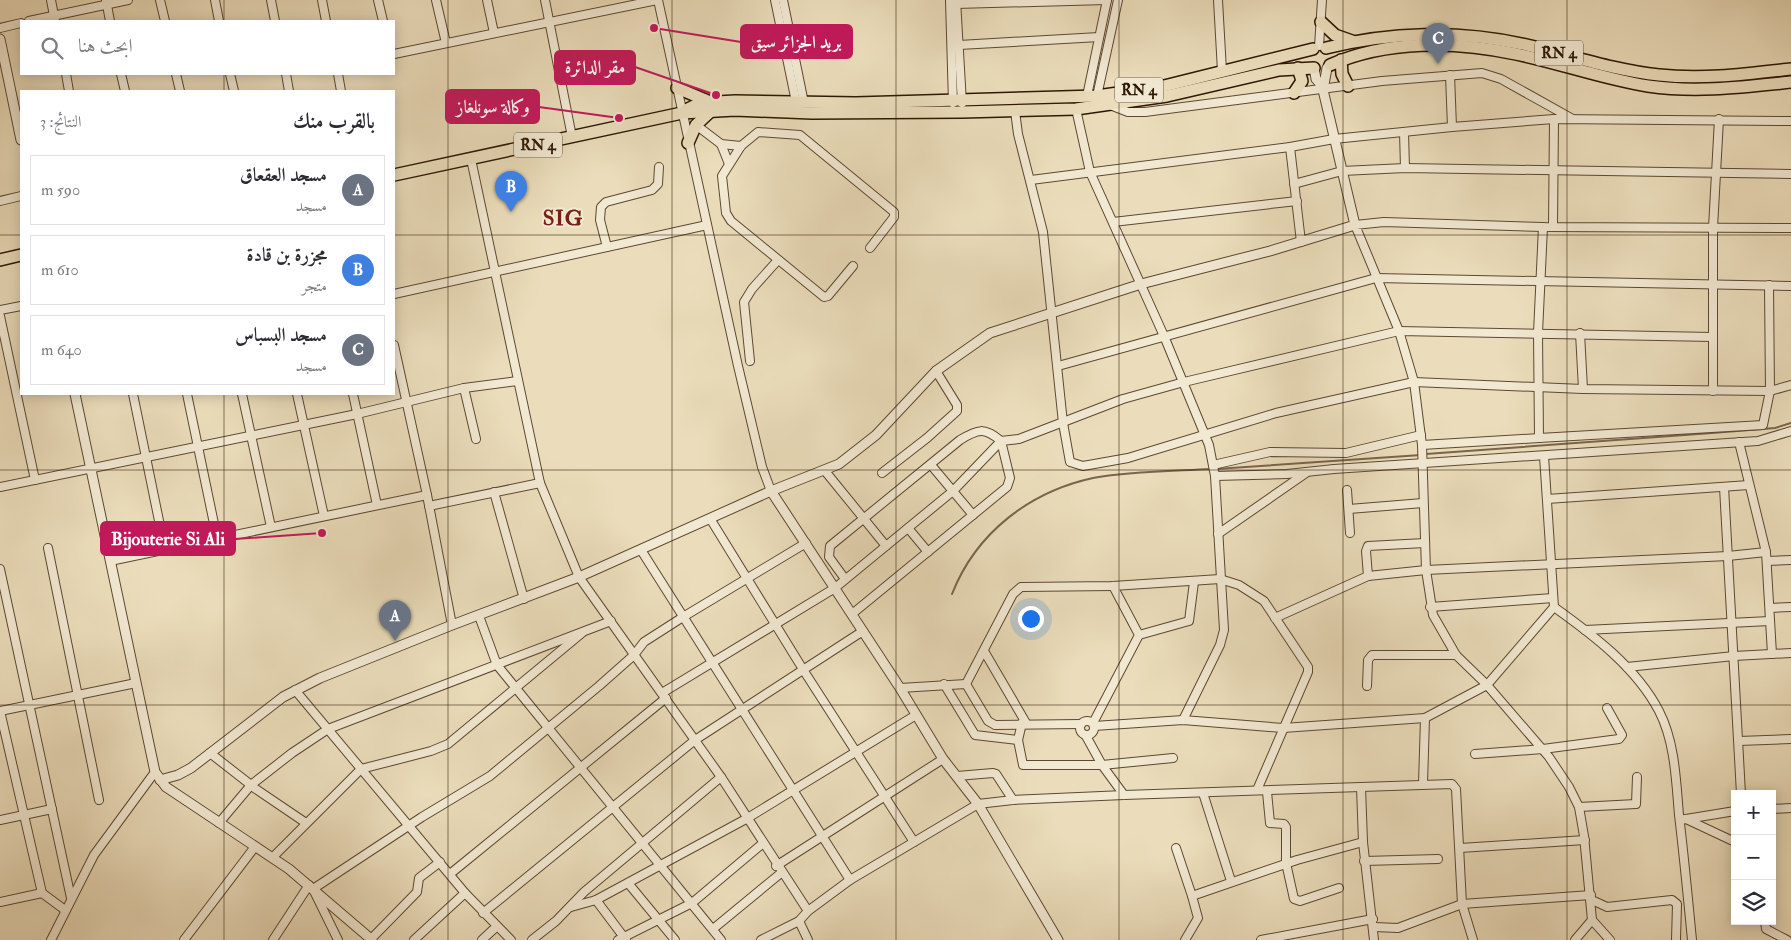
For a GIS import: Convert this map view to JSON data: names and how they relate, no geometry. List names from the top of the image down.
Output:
{
  "streets": {
    "main road": ["RN 4"]
  },
  "districts": ["SIG"],
  "places": [
    "بريد الجزائر سيق",
    "مقر الدائرة",
    "وكالة سونلغاز",
    "Bijouterie Si Ali"
  ],
  "page": {
    "search": "ابحث هنا",
    "pins": ["C", "B", "A"],
    "heading": ["بالقرب منك", "النتائج: 3"],
    "list": [
      {
        "mark": "A",
        "name": "مسجد العقعاق",
        "note": "مسجد",
        "value": "590 m"
      },
      {
        "mark": "B",
        "name": "مجزرة بن قادة",
        "note": "متجر",
        "value": "610 m"
      },
      {
        "mark": "C",
        "name": "مسجد البسباس",
        "note": "مسجد",
        "value": "640 m"
      }
    ],
    "map_buttons": ["+", "−"]
  }
}
